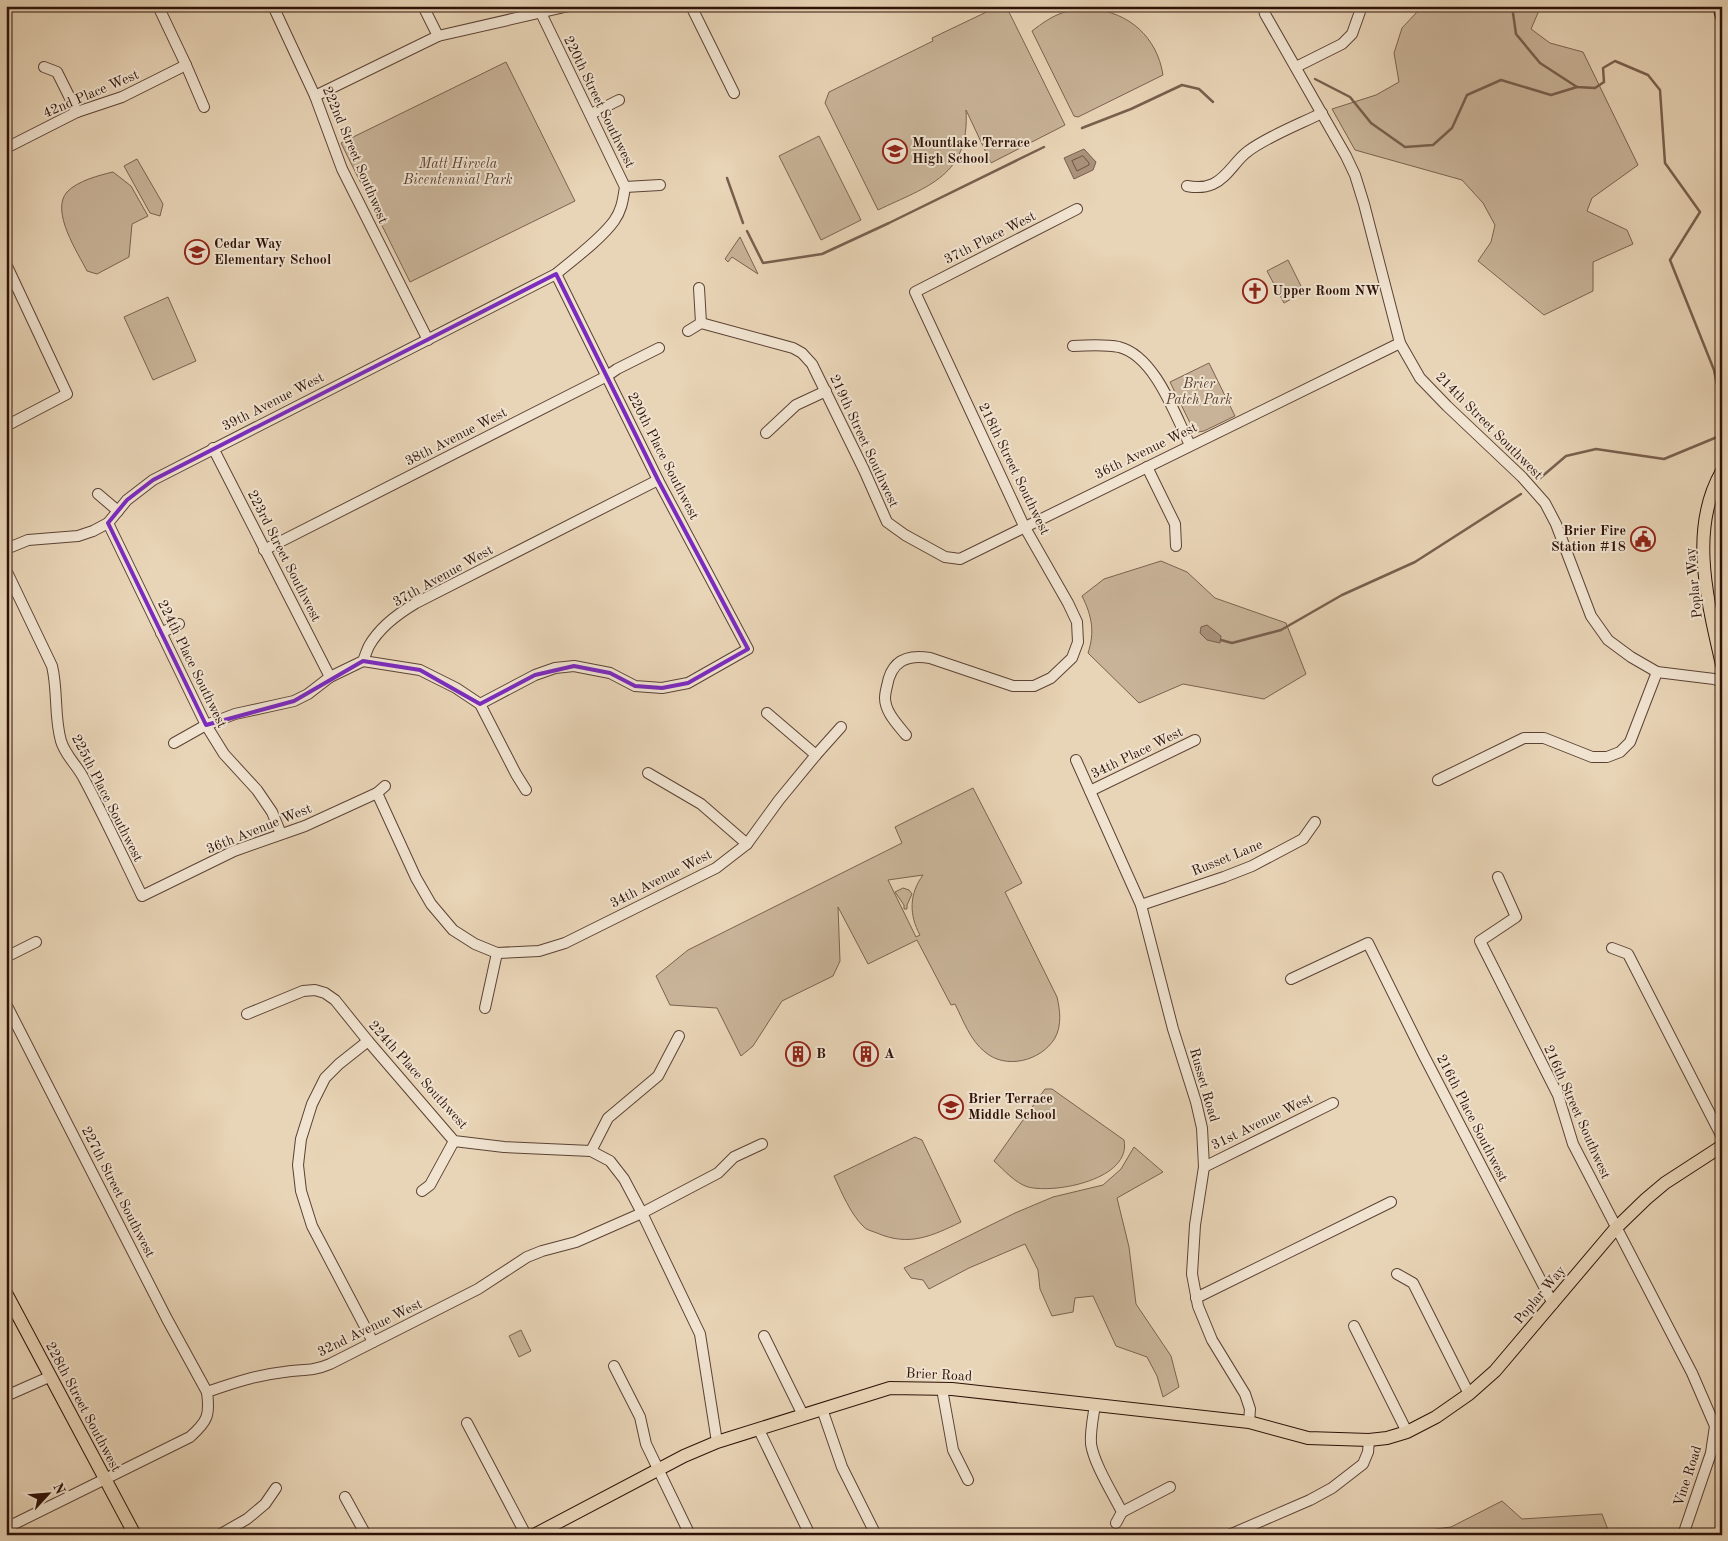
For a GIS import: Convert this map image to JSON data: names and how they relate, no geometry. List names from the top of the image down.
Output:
{
  "streets": {
    "main road": ["Poplar Way", "Brier Road", "228th Street Southwest"],
    "street": [
      "42nd Place West",
      "220th Street Southwest",
      "222nd Street Southwest",
      "37th Place West",
      "39th Avenue West",
      "214th Street Southwest",
      "38th Avenue West",
      "219th Street Southwest",
      "36th Avenue West",
      "220th Place Southwest",
      "218th Street Southwest",
      "223rd Street Southwest",
      "37th Avenue West",
      "224th Place Southwest",
      "34th Place West",
      "225th Place Southwest",
      "Russet Lane",
      "34th Avenue West",
      "Russet Road",
      "216th Street Southwest",
      "216th Place Southwest",
      "31st Avenue West",
      "227th Street Southwest",
      "32nd Avenue West",
      "Vine Road"
    ]
  },
  "crossings": [
    ["220th Street Southwest", "39th Avenue West"],
    ["220th Street Southwest", "220th Place Southwest"],
    ["222nd Street Southwest", "39th Avenue West"],
    ["37th Place West", "218th Street Southwest"],
    ["39th Avenue West", "220th Place Southwest"],
    ["39th Avenue West", "223rd Street Southwest"],
    ["39th Avenue West", "224th Place Southwest"],
    ["214th Street Southwest", "36th Avenue West"],
    ["38th Avenue West", "220th Place Southwest"],
    ["38th Avenue West", "223rd Street Southwest"],
    ["219th Street Southwest", "36th Avenue West"],
    ["36th Avenue West", "218th Street Southwest"],
    ["36th Avenue West", "224th Place Southwest"],
    ["36th Avenue West", "225th Place Southwest"],
    ["36th Avenue West", "34th Avenue West"],
    ["220th Place Southwest", "37th Avenue West"],
    ["Poplar Way", "216th Street Southwest"],
    ["Poplar Way", "216th Place Southwest"],
    ["Poplar Way", "Brier Road"],
    ["224th Place Southwest", "32nd Avenue West"],
    ["224th Place Southwest", "Brier Road"],
    ["34th Place West", "Russet Road"],
    ["Russet Lane", "Russet Road"],
    ["Russet Road", "31st Avenue West"],
    ["Russet Road", "Brier Road"],
    ["216th Street Southwest", "Vine Road"],
    ["227th Street Southwest", "32nd Avenue West"]
  ],
  "parks": ["Matt Hirvela Bicentennial Park", "Brier Patch Park"],
  "places": {
    "school or university": ["Mountlake Terrace High School", "Cedar Way Elementary School", "Brier Terrace Middle School"],
    "church": ["Upper Room NW"],
    "public building": ["Brier Fire Station #18"],
    "building": ["B", "A"]
  },
  "north": "top right"
}
